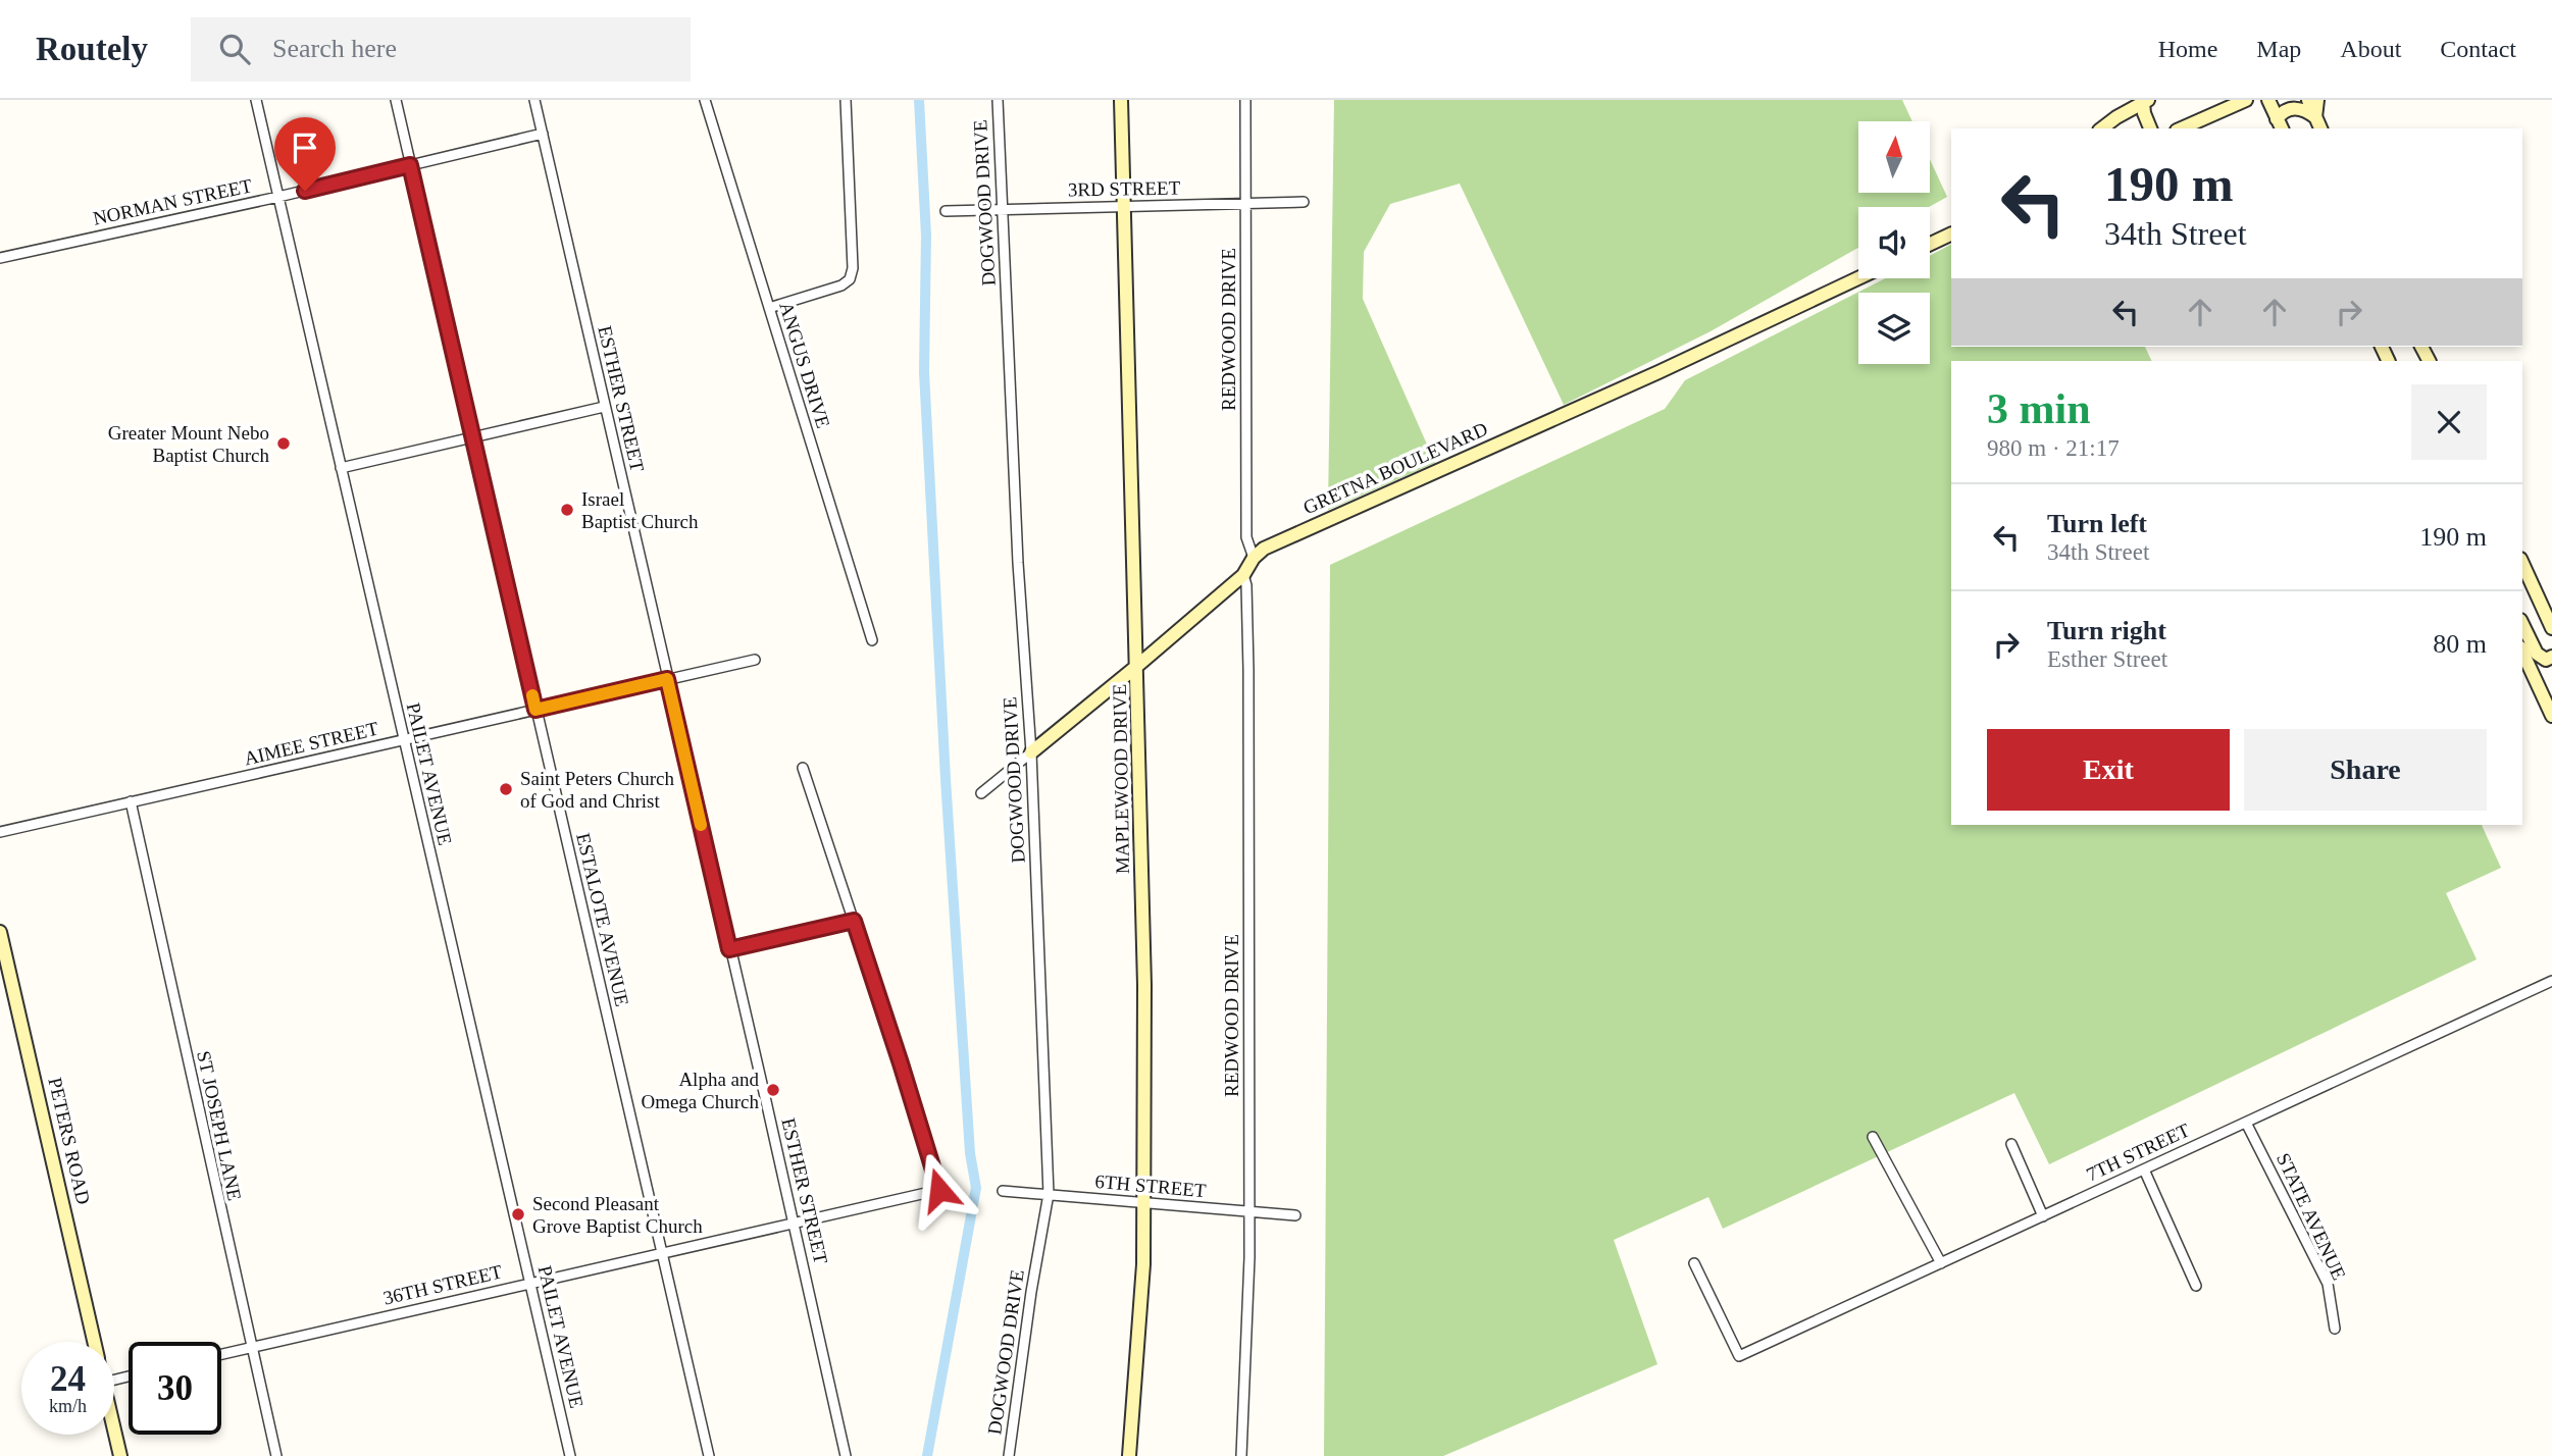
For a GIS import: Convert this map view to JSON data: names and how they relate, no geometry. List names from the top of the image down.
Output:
{
  "streets": {
    "street": [
      "3RD STREET",
      "NORMAN STREET",
      "DOGWOOD DRIVE",
      "REDWOOD DRIVE",
      "ANGUS DRIVE",
      "ESTHER STREET",
      "GRETNA BOULEVARD",
      "AIMEE STREET",
      "PAILET AVENUE",
      "MAPLEWOOD DRIVE",
      "ESTALOTE AVENUE",
      "ST JOSEPH LANE",
      "PETERS ROAD",
      "7TH STREET",
      "6TH STREET",
      "STATE AVENUE",
      "36TH STREET"
    ]
  },
  "crossings": [
    ["3RD STREET", "DOGWOOD DRIVE"],
    ["3RD STREET", "REDWOOD DRIVE"],
    ["3RD STREET", "MAPLEWOOD DRIVE"],
    ["NORMAN STREET", "ESTHER STREET"],
    ["NORMAN STREET", "PAILET AVENUE"],
    ["NORMAN STREET", "ESTALOTE AVENUE"],
    ["DOGWOOD DRIVE", "GRETNA BOULEVARD"],
    ["DOGWOOD DRIVE", "6TH STREET"],
    ["REDWOOD DRIVE", "GRETNA BOULEVARD"],
    ["REDWOOD DRIVE", "6TH STREET"],
    ["ESTHER STREET", "AIMEE STREET"],
    ["ESTHER STREET", "36TH STREET"],
    ["GRETNA BOULEVARD", "MAPLEWOOD DRIVE"],
    ["AIMEE STREET", "PAILET AVENUE"],
    ["AIMEE STREET", "ESTALOTE AVENUE"],
    ["AIMEE STREET", "ST JOSEPH LANE"],
    ["PAILET AVENUE", "36TH STREET"],
    ["MAPLEWOOD DRIVE", "6TH STREET"],
    ["ESTALOTE AVENUE", "36TH STREET"],
    ["ST JOSEPH LANE", "36TH STREET"],
    ["7TH STREET", "STATE AVENUE"]
  ],
  "places": [
    "Greater Mount Nebo Baptist Church",
    "Israel Baptist Church",
    "Saint Peters Church of God and Christ",
    "Alpha and Omega Church",
    "Second Pleasant Grove Baptist Church"
  ],
  "north": "top",
  "page": {
    "header": "Routely",
    "search": "Search here",
    "nav": [
      "Home",
      "Map",
      "About",
      "Contact"
    ],
    "turn": ["190 m", "34th Street"],
    "heading": ["3 min", "980 m · 21:17"],
    "list": [
      {
        "name": "Turn left",
        "note": "34th Street",
        "value": "190 m"
      },
      {
        "name": "Turn right",
        "note": "Esther Street",
        "value": "80 m"
      }
    ],
    "buttons": ["Exit", "Share"],
    "speed": "24 km/h",
    "limit": "30"
  }
}
